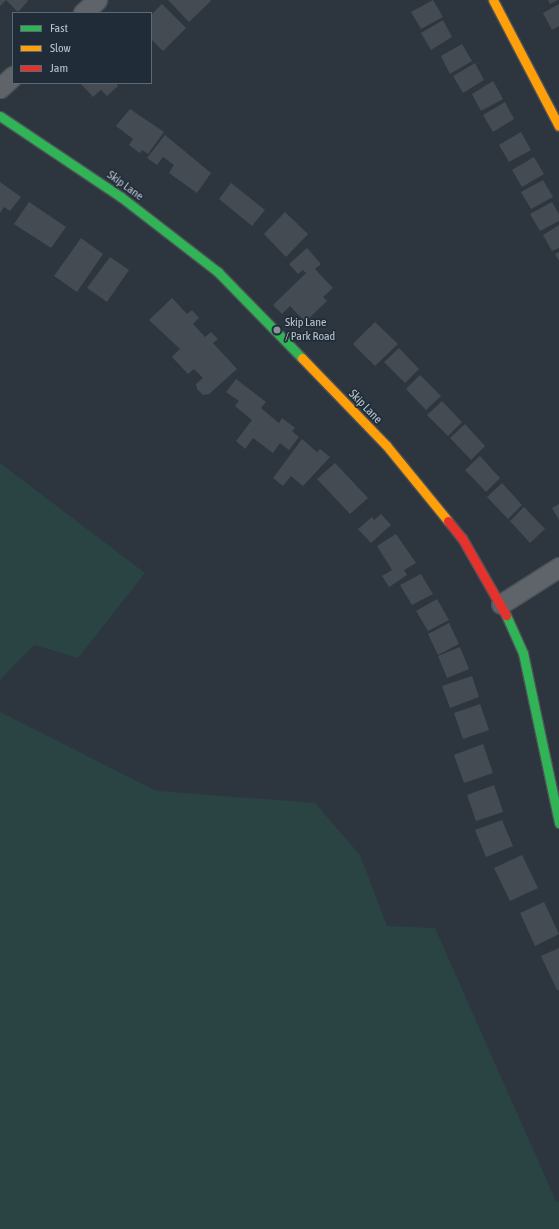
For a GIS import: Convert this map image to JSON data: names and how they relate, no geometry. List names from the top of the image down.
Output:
{
  "streets": {
    "street": ["Skip Lane"]
  },
  "places": ["Skip Lane / Park Road"],
  "legend": ["Fast", "Slow", "Jam"]
}
